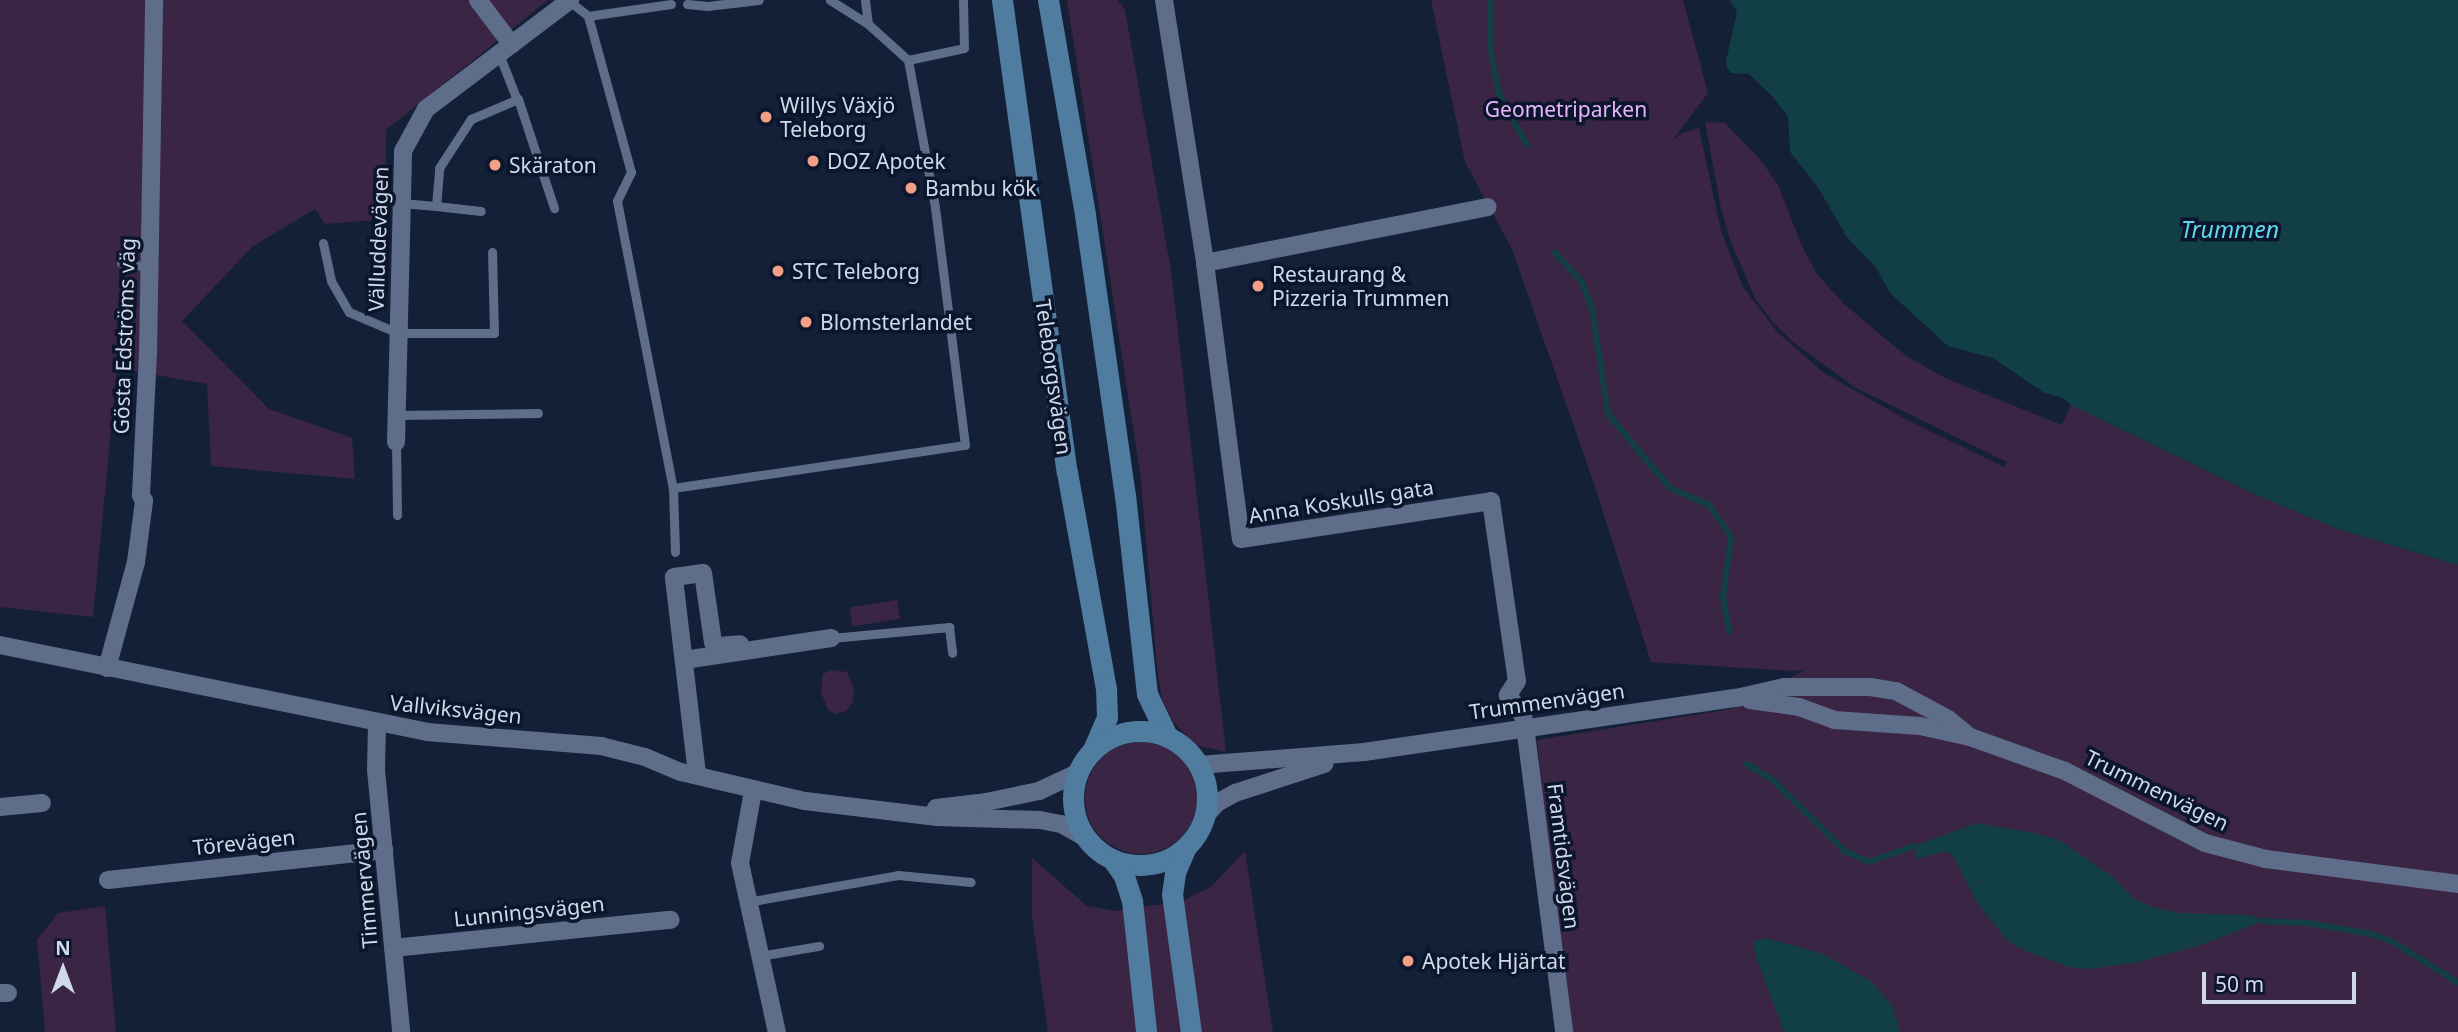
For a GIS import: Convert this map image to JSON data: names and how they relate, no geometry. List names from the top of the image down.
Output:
{
  "streets": {
    "main road": ["Teleborgsvägen"],
    "street": [
      "Välluddevägen",
      "Gösta Edströms väg",
      "Anna Koskulls gata",
      "Trummenvägen",
      "Vallviksvägen",
      "Törevägen",
      "Framtidsvägen",
      "Timmervägen",
      "Lunningsvägen"
    ]
  },
  "crossings": [
    ["Gösta Edströms väg", "Vallviksvägen"],
    ["Teleborgsvägen", "Trummenvägen"],
    ["Teleborgsvägen", "Vallviksvägen"],
    ["Anna Koskulls gata", "Trummenvägen"],
    ["Anna Koskulls gata", "Framtidsvägen"],
    ["Trummenvägen", "Vallviksvägen"],
    ["Trummenvägen", "Framtidsvägen"],
    ["Vallviksvägen", "Timmervägen"],
    ["Törevägen", "Timmervägen"],
    ["Timmervägen", "Lunningsvägen"]
  ],
  "water": ["Trummen"],
  "parks": ["Geometriparken"],
  "places": [
    "Willys Växjö Teleborg",
    "DOZ Apotek",
    "Skäraton",
    "Bambu kök",
    "STC Teleborg",
    "Restaurang & Pizzeria Trummen",
    "Blomsterlandet",
    "Apotek Hjärtat"
  ],
  "scale_bar": "50 m",
  "north": "top"
}
